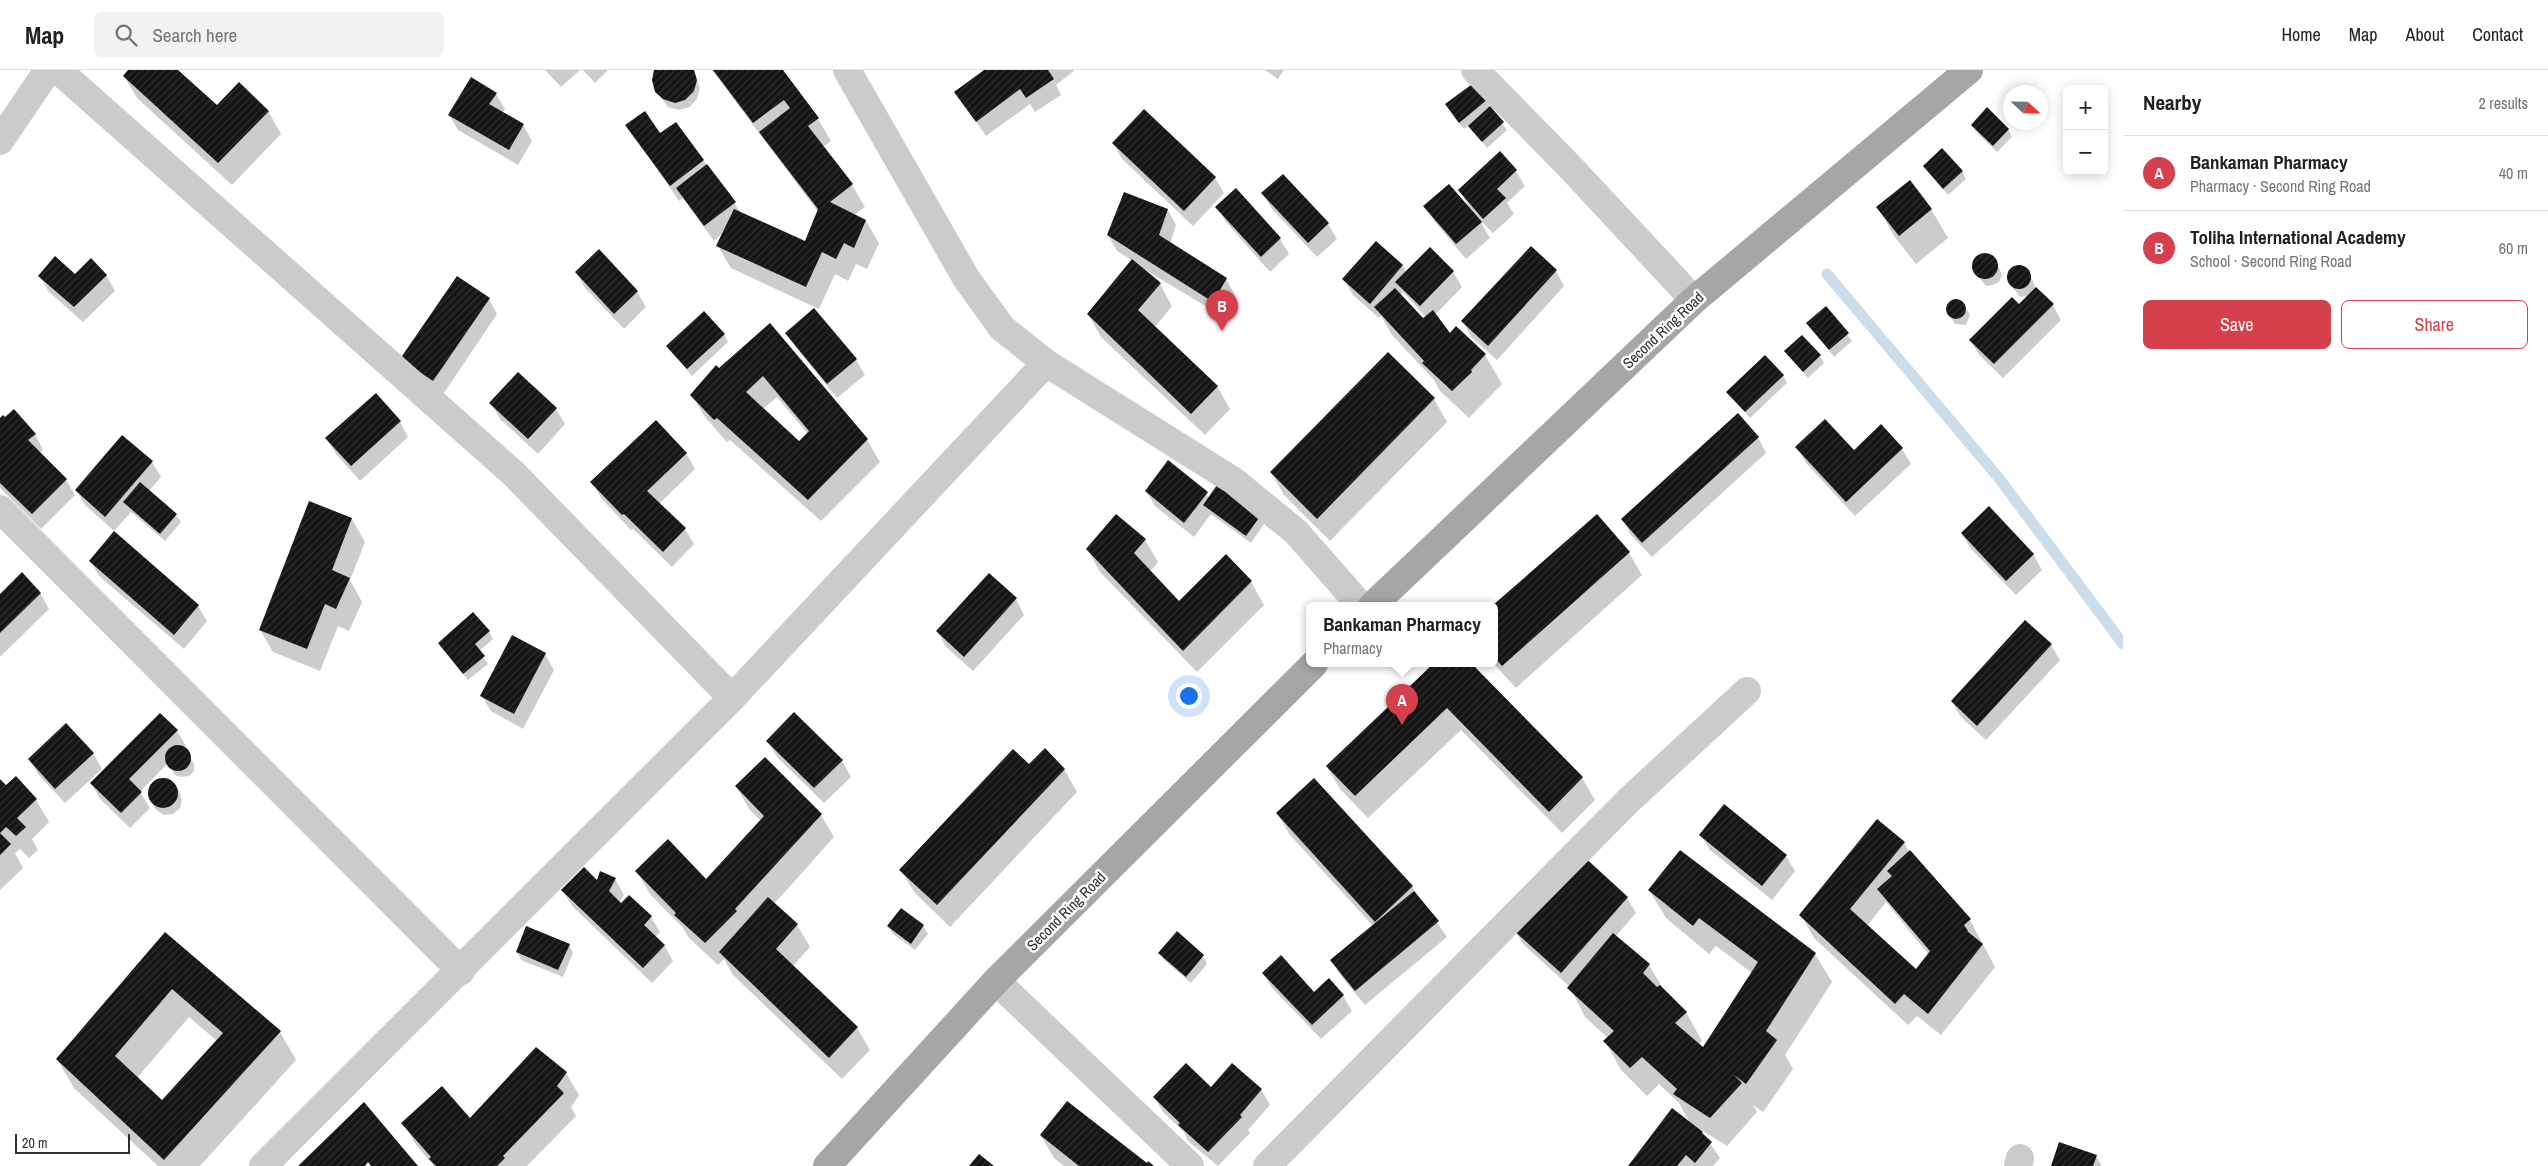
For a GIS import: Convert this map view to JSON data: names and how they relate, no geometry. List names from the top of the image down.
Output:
{
  "streets": {
    "main road": ["Second Ring Road"]
  },
  "scale_bar": "20 m",
  "north": "right",
  "page": {
    "header": "Map",
    "search": "Search here",
    "nav": [
      "Home",
      "Map",
      "About",
      "Contact"
    ],
    "heading": ["Nearby", "2 results"],
    "map_buttons": ["+", "−"],
    "list": [
      {
        "mark": "A",
        "name": "Bankaman Pharmacy",
        "note": "Pharmacy · Second Ring Road",
        "value": "40 m"
      },
      {
        "mark": "B",
        "name": "Toliha International Academy",
        "note": "School · Second Ring Road",
        "value": "60 m"
      }
    ],
    "buttons": ["Save", "Share"],
    "pins": ["B", "A"],
    "popup": ["Bankaman Pharmacy", "Pharmacy"],
    "scale": "20 m"
  }
}
